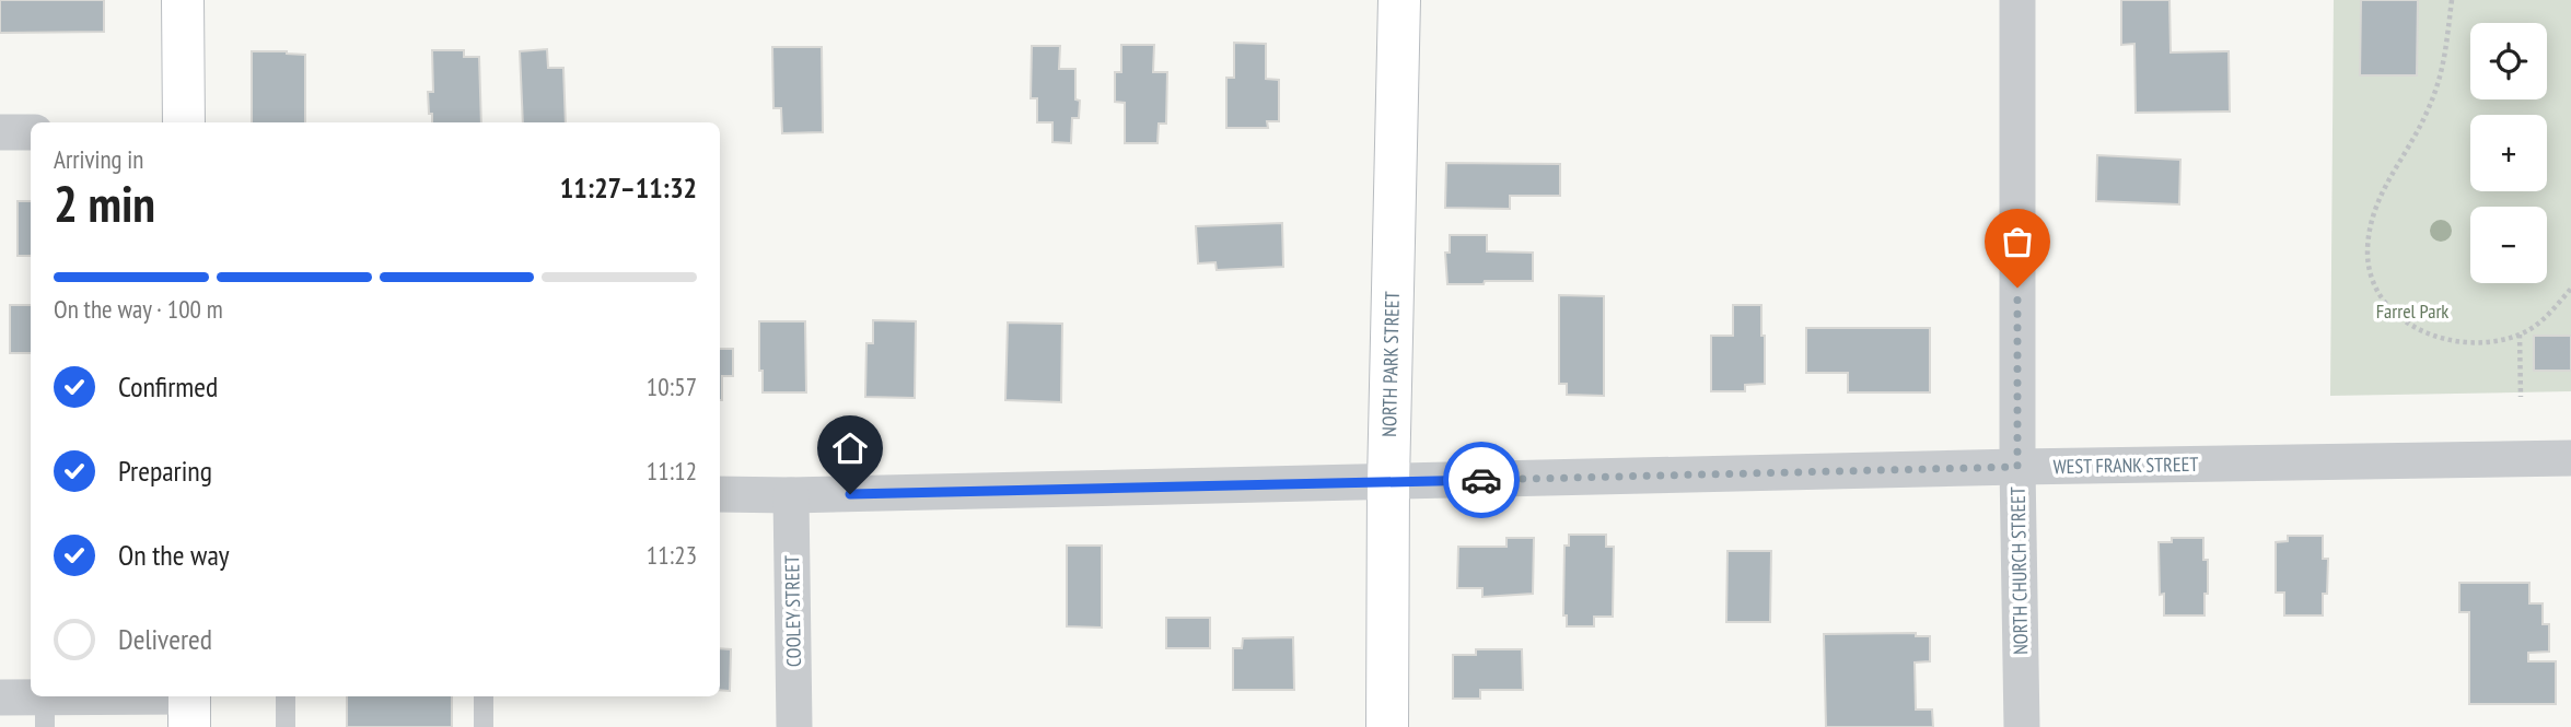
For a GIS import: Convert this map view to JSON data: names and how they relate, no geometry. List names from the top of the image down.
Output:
{
  "streets": {
    "main road": ["NORTH PARK STREET"],
    "street": ["WEST FRANK STREET", "NORTH CHURCH STREET", "COOLEY STREET"]
  },
  "crossings": [
    ["NORTH PARK STREET", "WEST FRANK STREET"],
    ["WEST FRANK STREET", "NORTH CHURCH STREET"],
    ["WEST FRANK STREET", "COOLEY STREET"]
  ],
  "parks": ["Farrel Park"],
  "page": {
    "map_buttons": ["+", "−"],
    "heading": ["2 min", "Arriving in", "11:27–11:32"],
    "bar": "On the way · 100 m",
    "list": [
      ["Confirmed", "10:57"],
      ["Preparing", "11:12"],
      ["On the way", "11:23"],
      "Delivered"
    ]
  }
}
